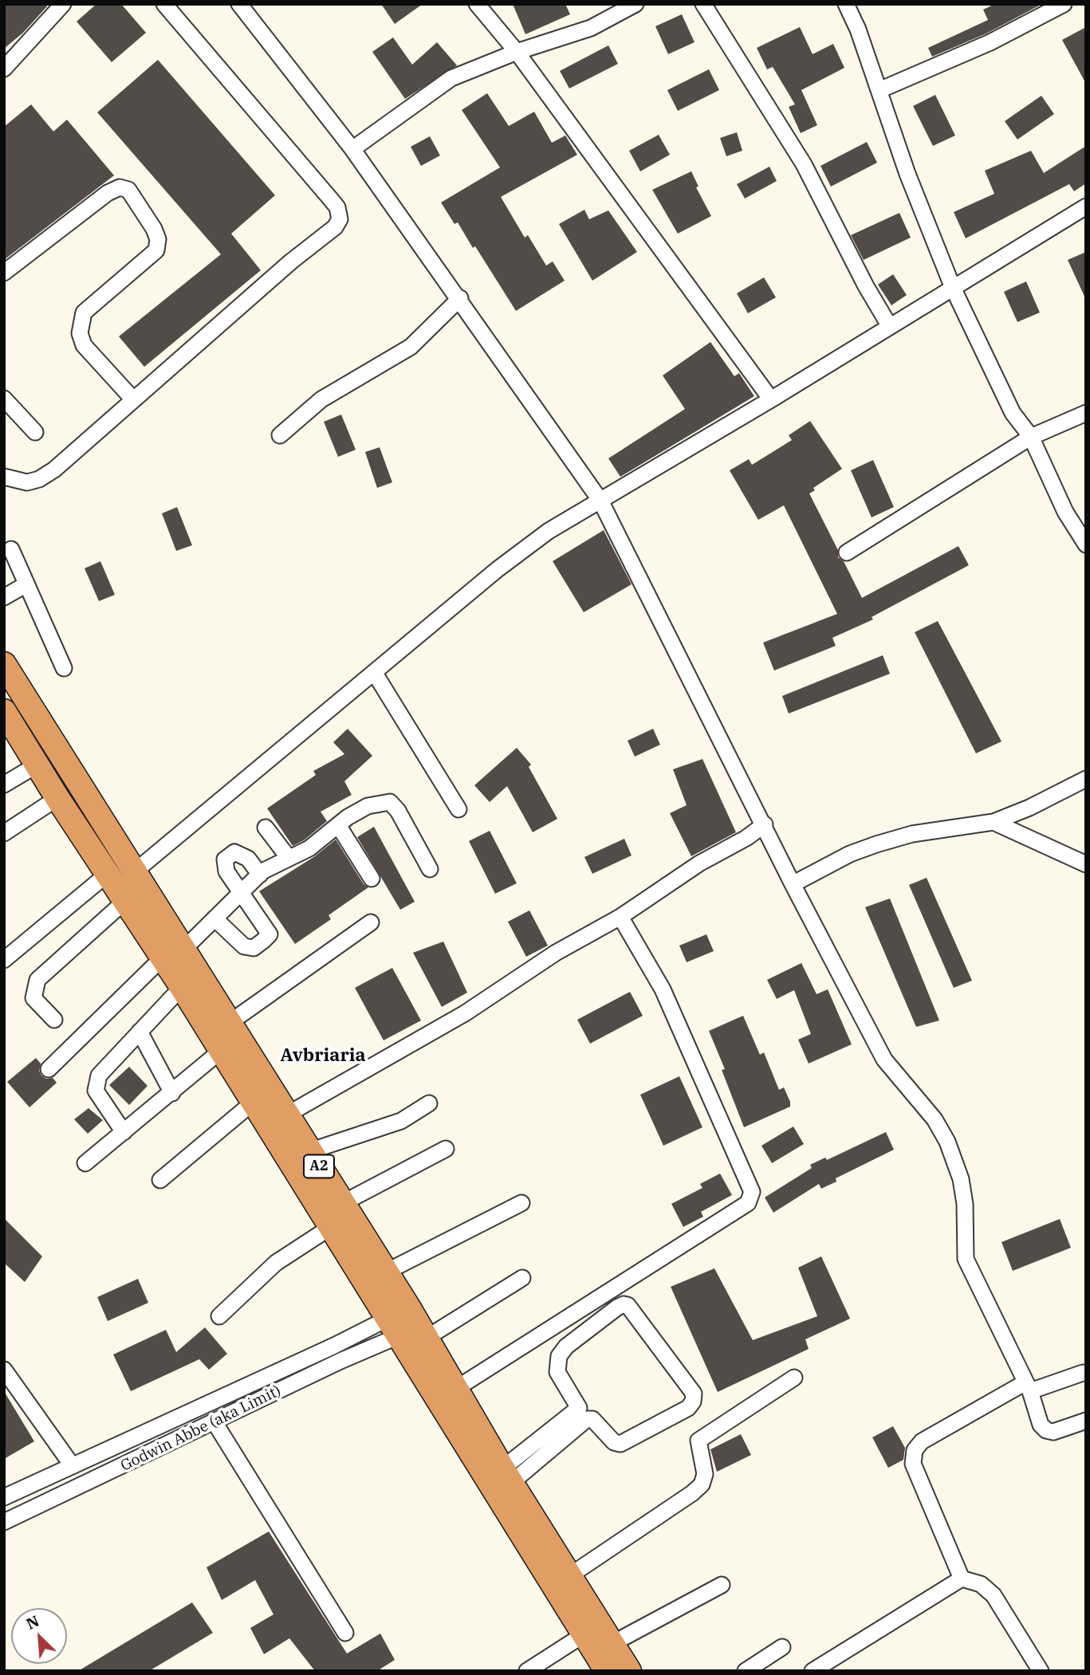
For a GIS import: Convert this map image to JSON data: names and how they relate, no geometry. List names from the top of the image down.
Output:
{
  "streets": {
    "highway": ["A2"],
    "street": ["Godwin Abbe (aka Limit)"]
  },
  "crossings": [
    ["A2", "Godwin Abbe (aka Limit)"]
  ],
  "districts": ["Avbriaria"],
  "north": "top left"
}
